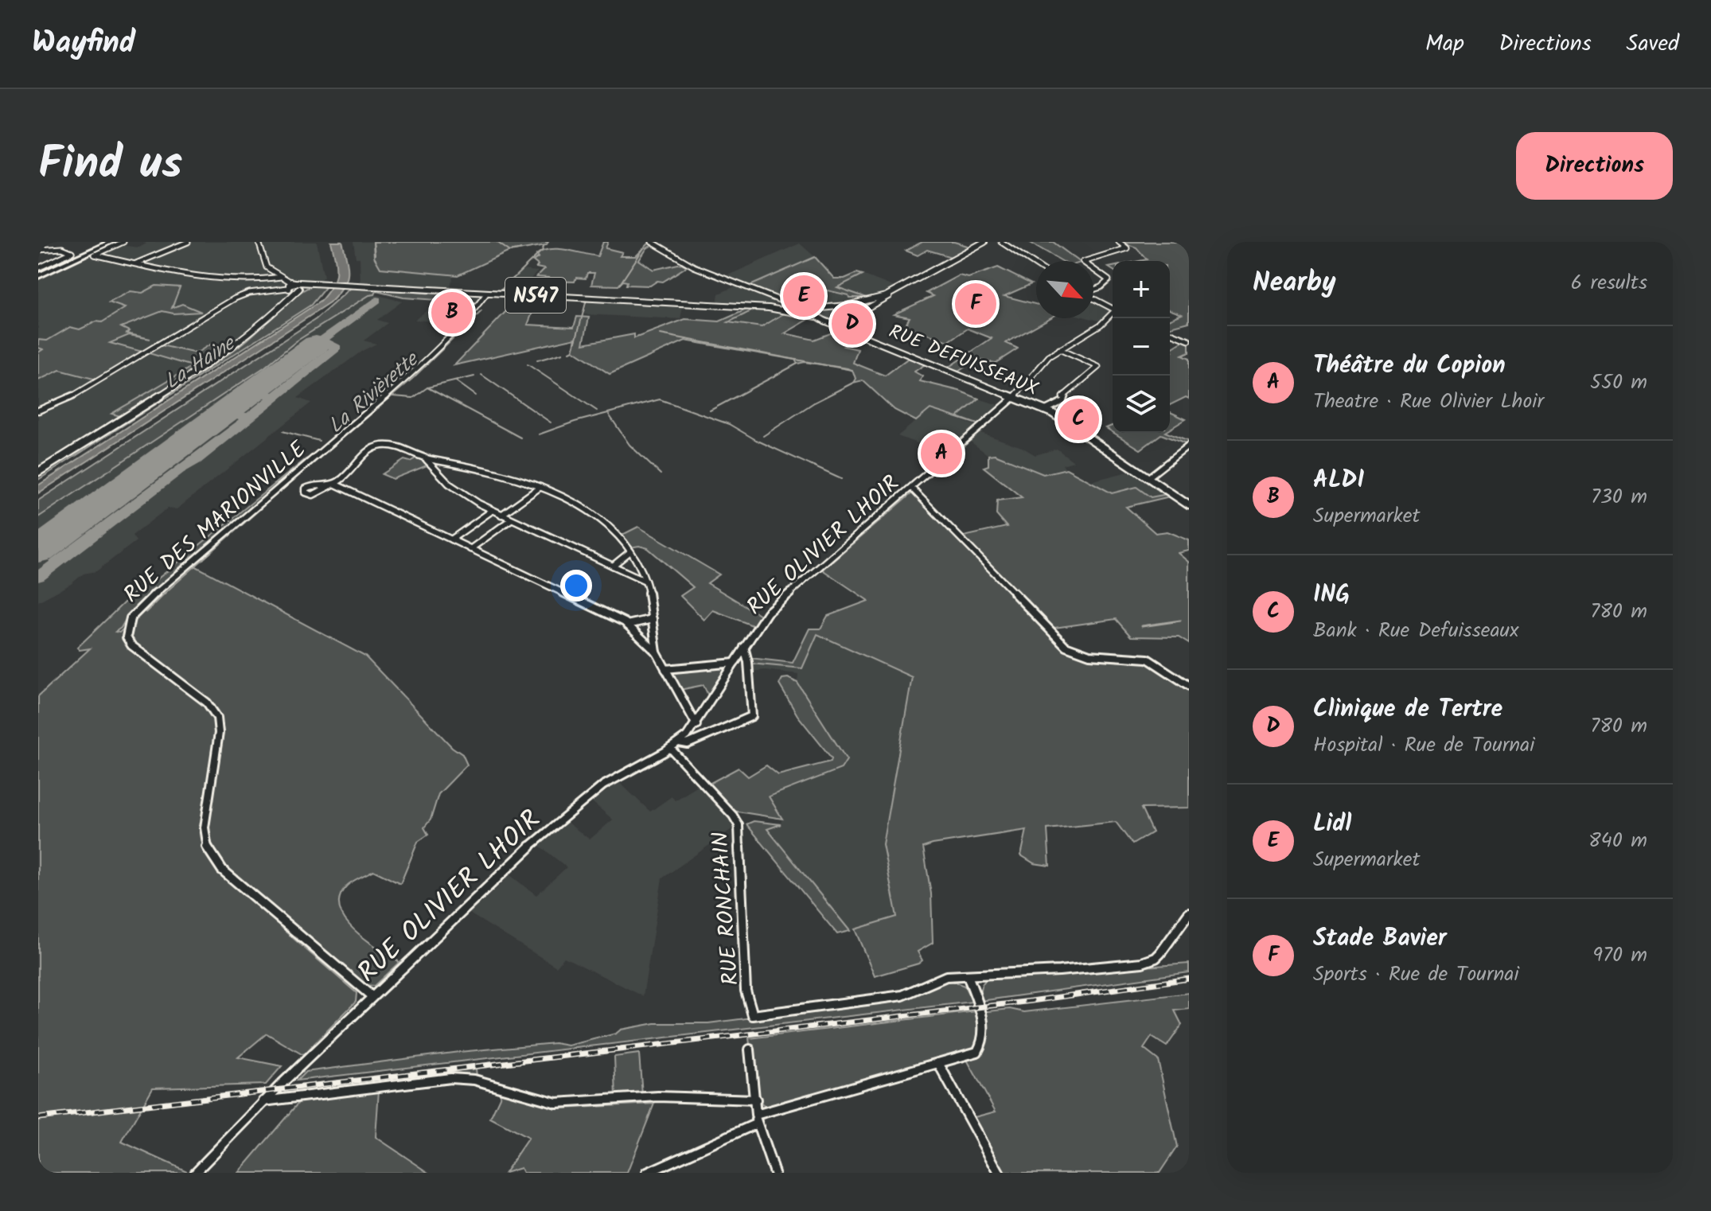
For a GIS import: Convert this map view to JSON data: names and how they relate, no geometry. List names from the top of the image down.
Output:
{
  "streets": {
    "main road": ["N547", "RUE DEFUISSEAUX"],
    "street": ["RUE DES MARIONVILLE", "RUE OLIVIER LHOIR", "RUE RONCHAIN"]
  },
  "crossings": [
    ["N547", "RUE DEFUISSEAUX"],
    ["N547", "RUE DES MARIONVILLE"],
    ["RUE DEFUISSEAUX", "RUE OLIVIER LHOIR"],
    ["RUE DES MARIONVILLE", "RUE OLIVIER LHOIR"],
    ["RUE OLIVIER LHOIR", "RUE RONCHAIN"]
  ],
  "water": ["La Haine", "La Rivièrette"],
  "north": "bottom right",
  "page": {
    "header": "Wayfind",
    "nav": ["Map", "Directions", "Saved"],
    "title": "Find us",
    "buttons": "Directions",
    "heading": ["Nearby", "6 results"],
    "map_buttons": ["+", "−"],
    "pins": [
      "E",
      "F",
      "B",
      "D",
      "C",
      "A"
    ],
    "list": [
      {
        "mark": "A",
        "name": "Théâtre du Copion",
        "note": "Theatre · Rue Olivier Lhoir",
        "value": "550 m"
      },
      {
        "mark": "B",
        "name": "ALDI",
        "note": "Supermarket",
        "value": "730 m"
      },
      {
        "mark": "C",
        "name": "ING",
        "note": "Bank · Rue Defuisseaux",
        "value": "780 m"
      },
      {
        "mark": "D",
        "name": "Clinique de Tertre",
        "note": "Hospital · Rue de Tournai",
        "value": "780 m"
      },
      {
        "mark": "E",
        "name": "Lidl",
        "note": "Supermarket",
        "value": "840 m"
      },
      {
        "mark": "F",
        "name": "Stade Bavier",
        "note": "Sports · Rue de Tournai",
        "value": "970 m"
      }
    ]
  }
}
